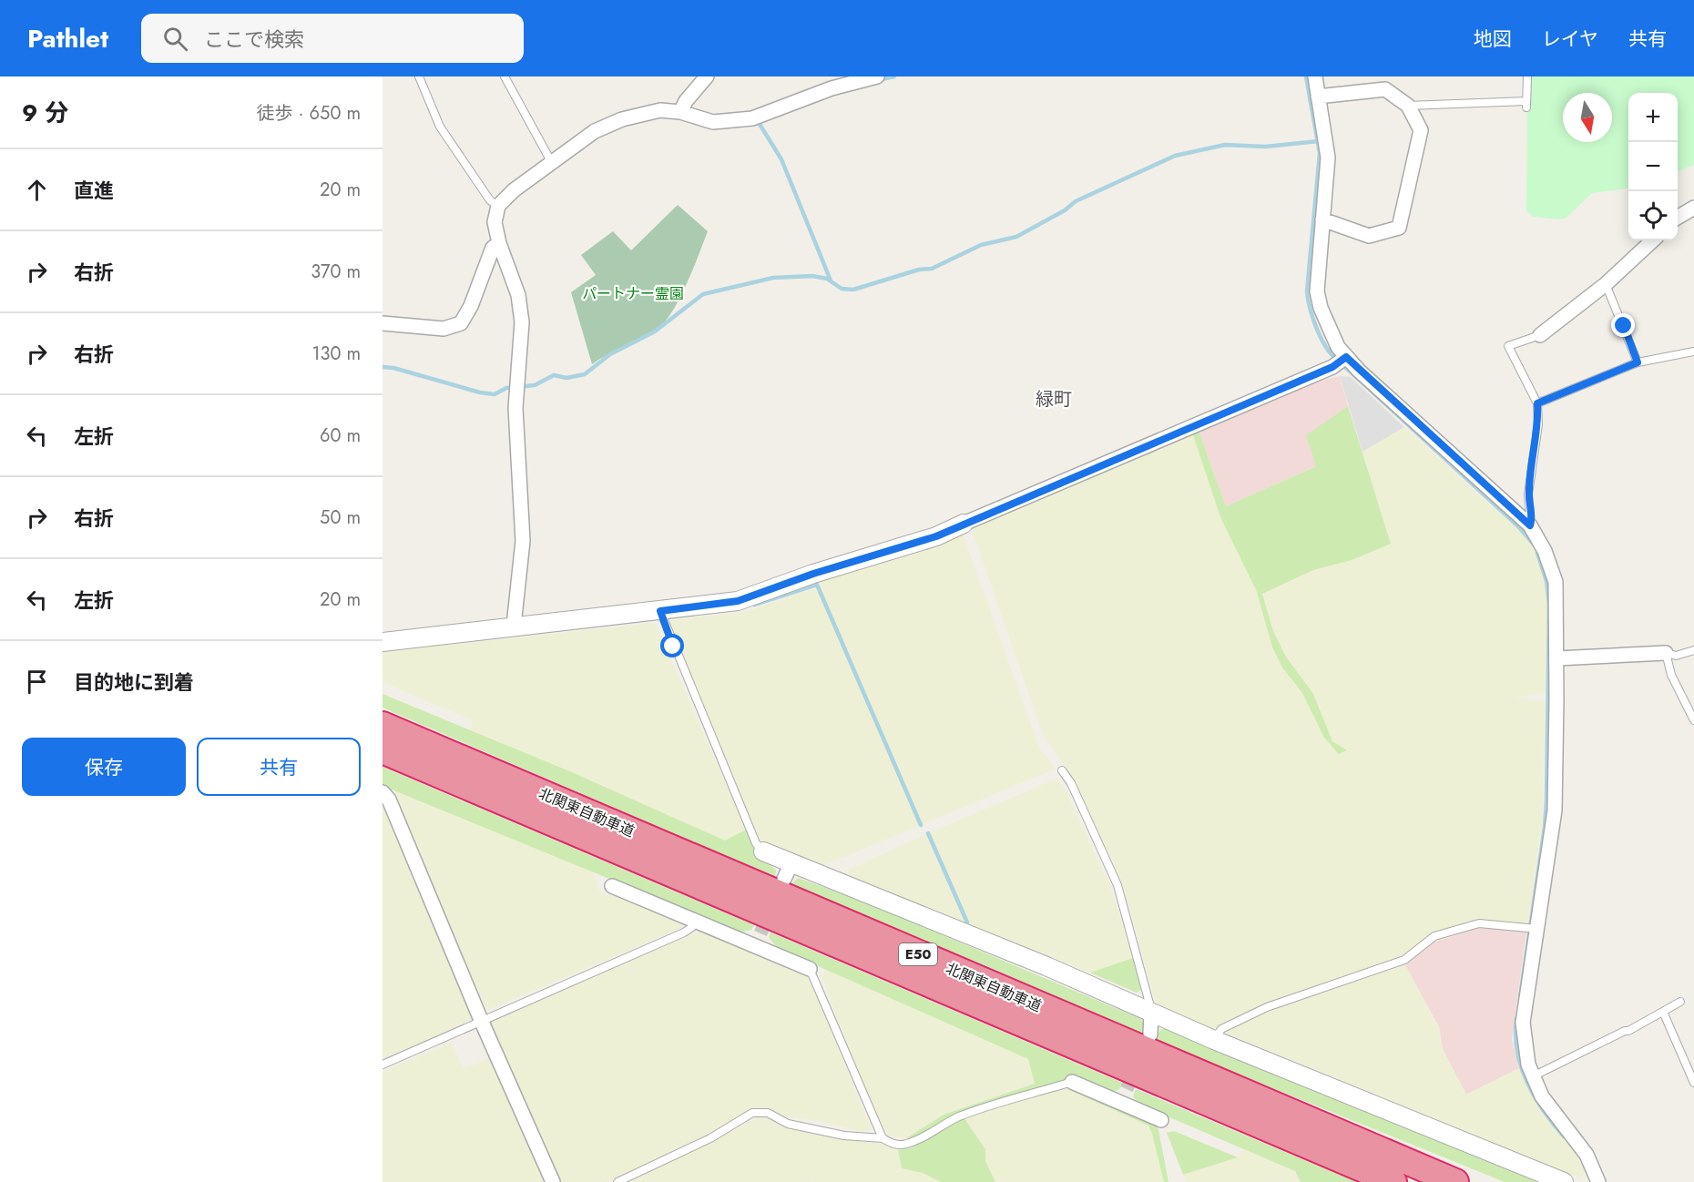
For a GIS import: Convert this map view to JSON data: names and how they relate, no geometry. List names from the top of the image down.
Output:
{
  "streets": {
    "highway": ["北関東自動車道", "E50"]
  },
  "districts": ["緑町"],
  "parks": ["パートナー霊園"],
  "north": "bottom",
  "page": {
    "header": "Pathlet",
    "search": "ここで検索",
    "nav": ["地図", "レイヤ", "共有"],
    "heading": ["9 分", "徒歩 · 650 m"],
    "map_buttons": ["+", "−"],
    "list": [
      ["直進", "20 m"],
      ["右折", "370 m"],
      ["右折", "130 m"],
      ["左折", "60 m"],
      ["右折", "50 m"],
      ["左折", "20 m"],
      "目的地に到着"
    ],
    "buttons": ["保存", "共有"]
  }
}
